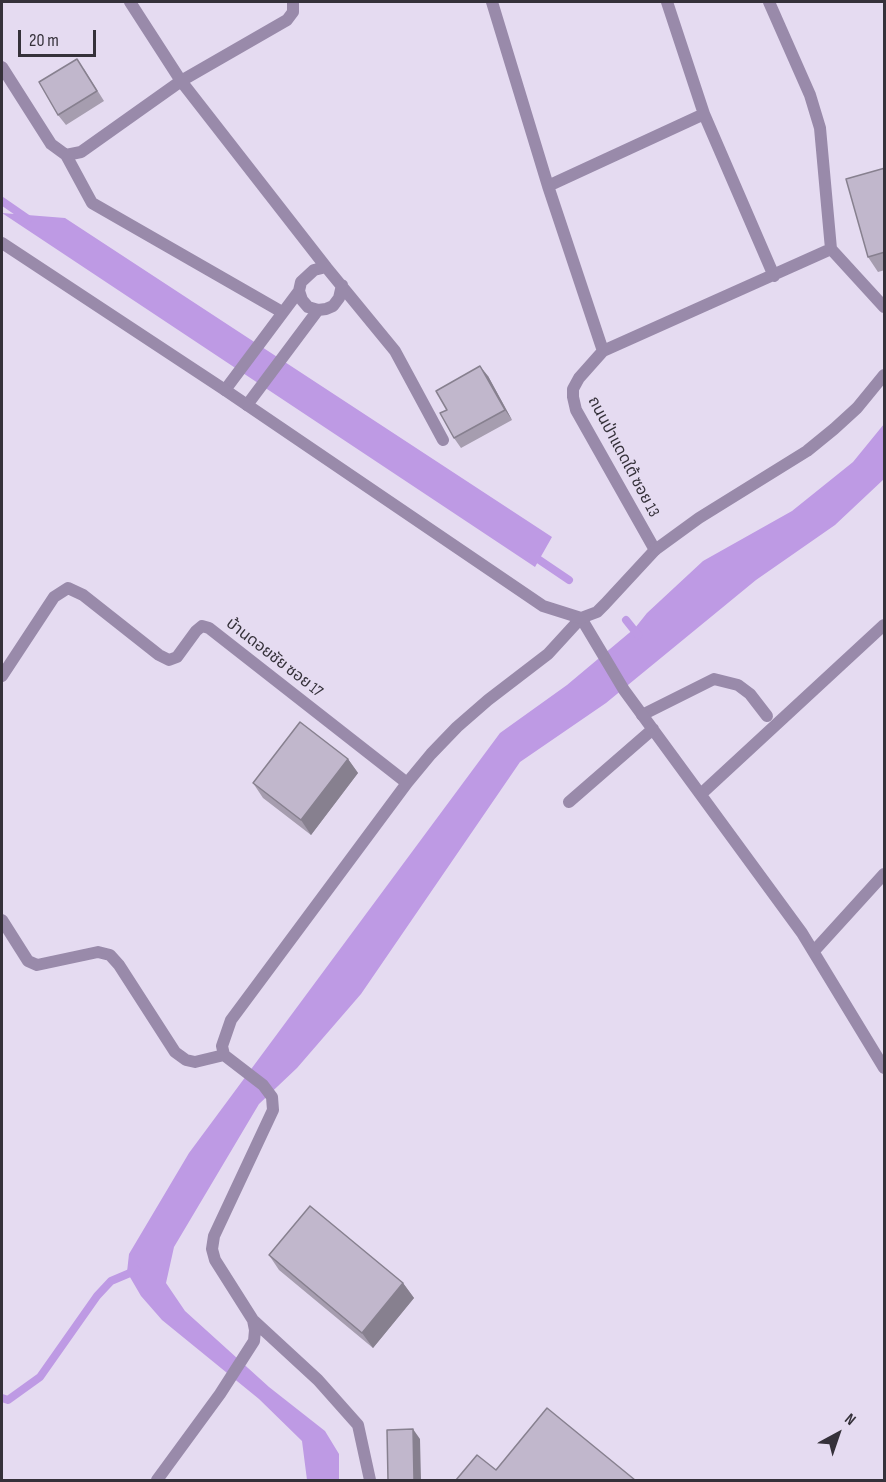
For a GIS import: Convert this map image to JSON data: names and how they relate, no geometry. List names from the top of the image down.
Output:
{
  "streets": {
    "street": ["ถนนป่าแดดใต้ ซอย 13", "บ้านดอยชัย ซอย 17"]
  },
  "scale_bar": "20 m",
  "north": "top right"
}
